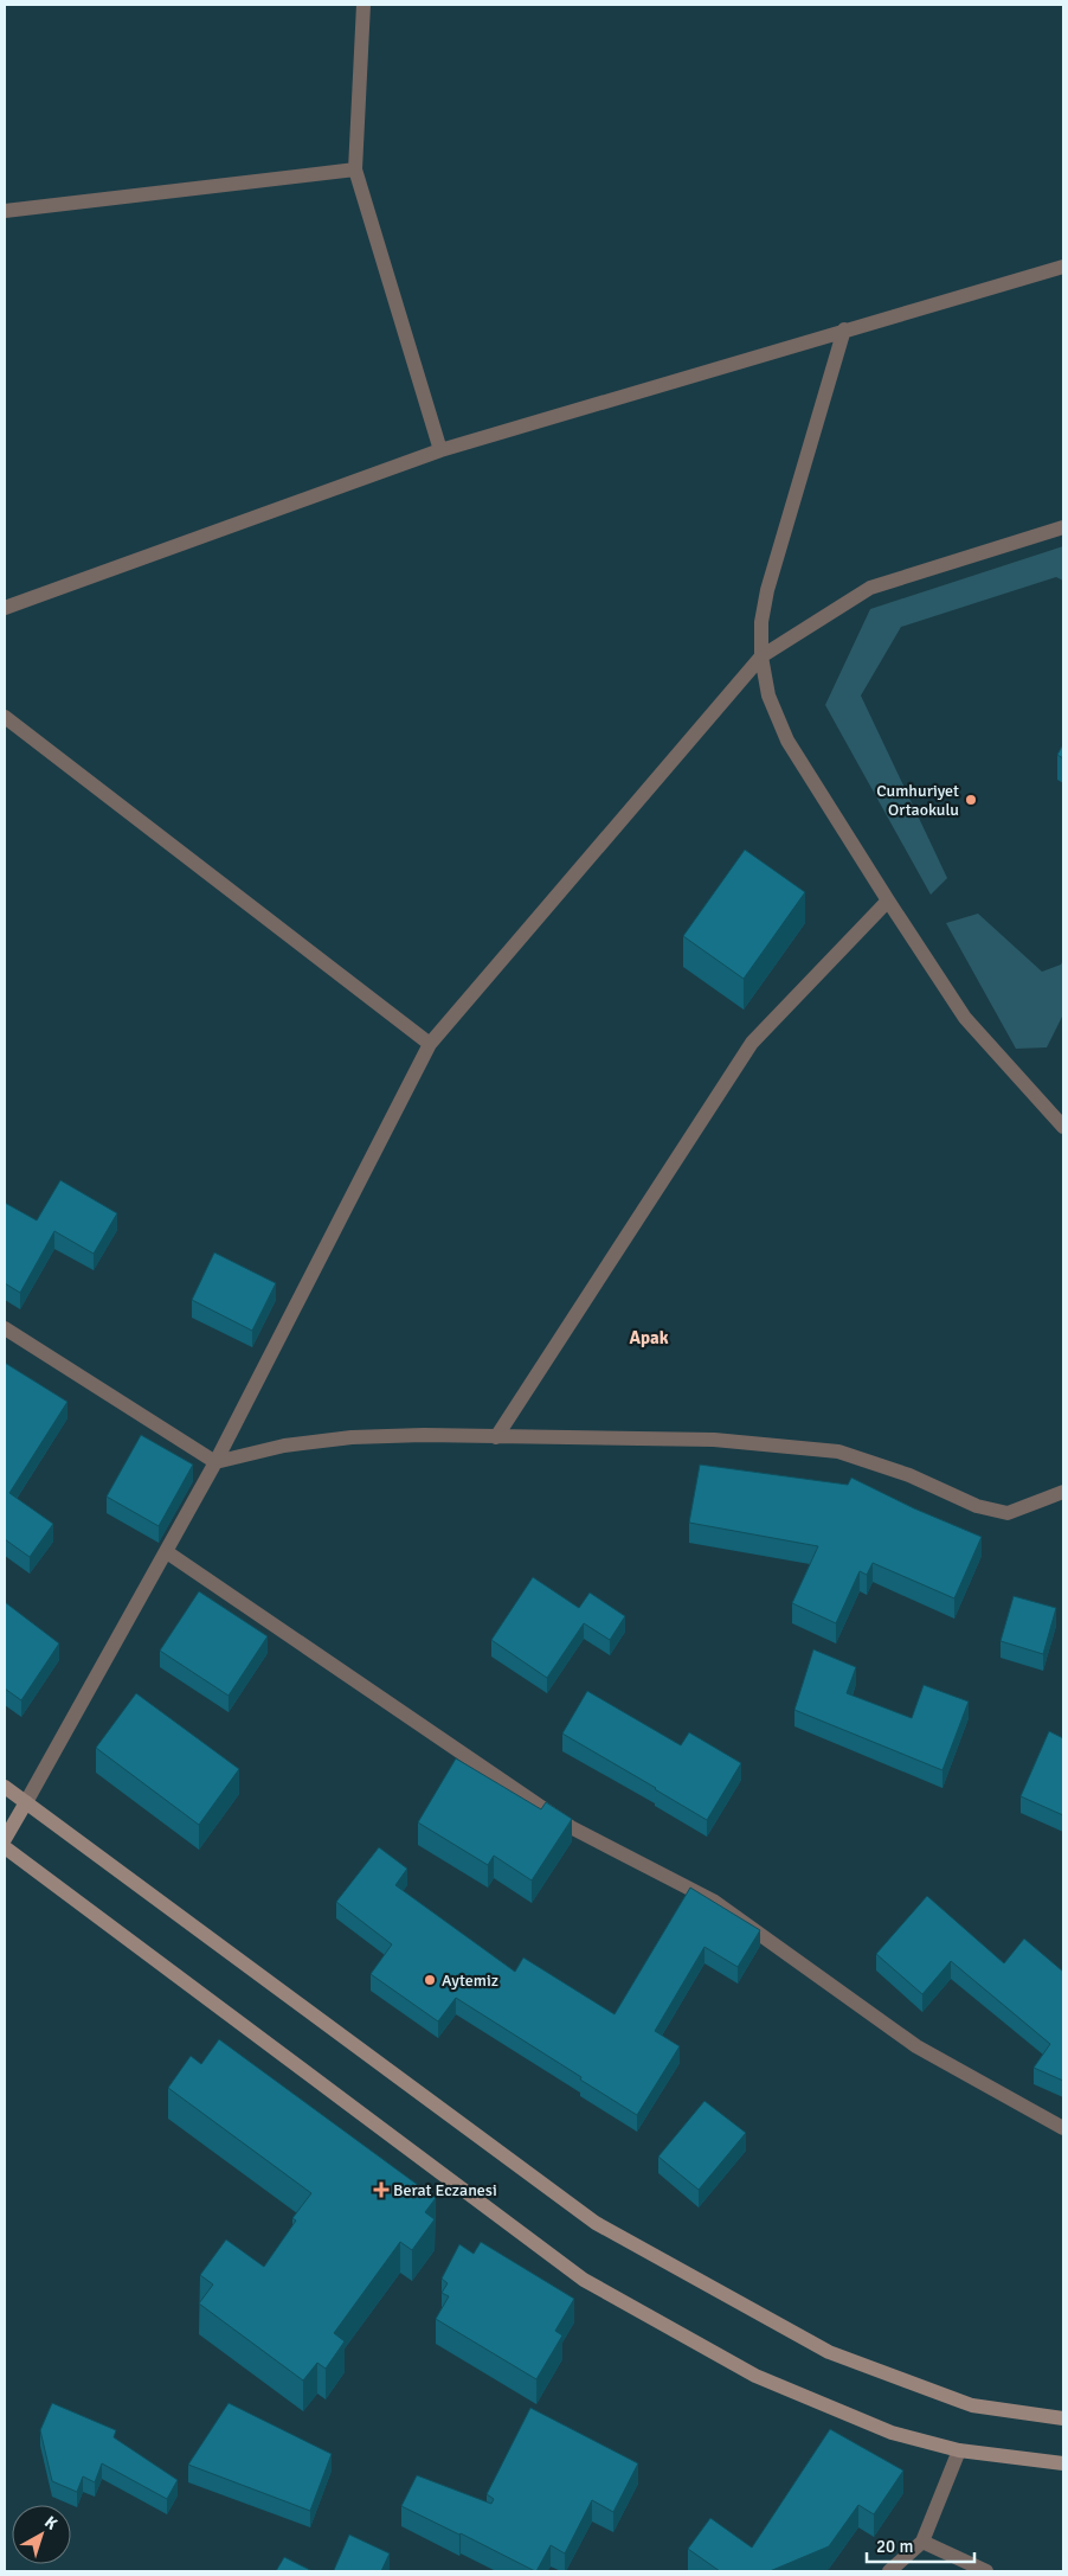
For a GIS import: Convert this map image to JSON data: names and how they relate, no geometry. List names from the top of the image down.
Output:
{
  "districts": ["Apak"],
  "places": {
    "other": ["Cumhuriyet Ortaokulu", "Aytemiz"],
    "health": ["Berat Eczanesi"]
  },
  "scale_bar": "20 m",
  "north": "top right"
}
